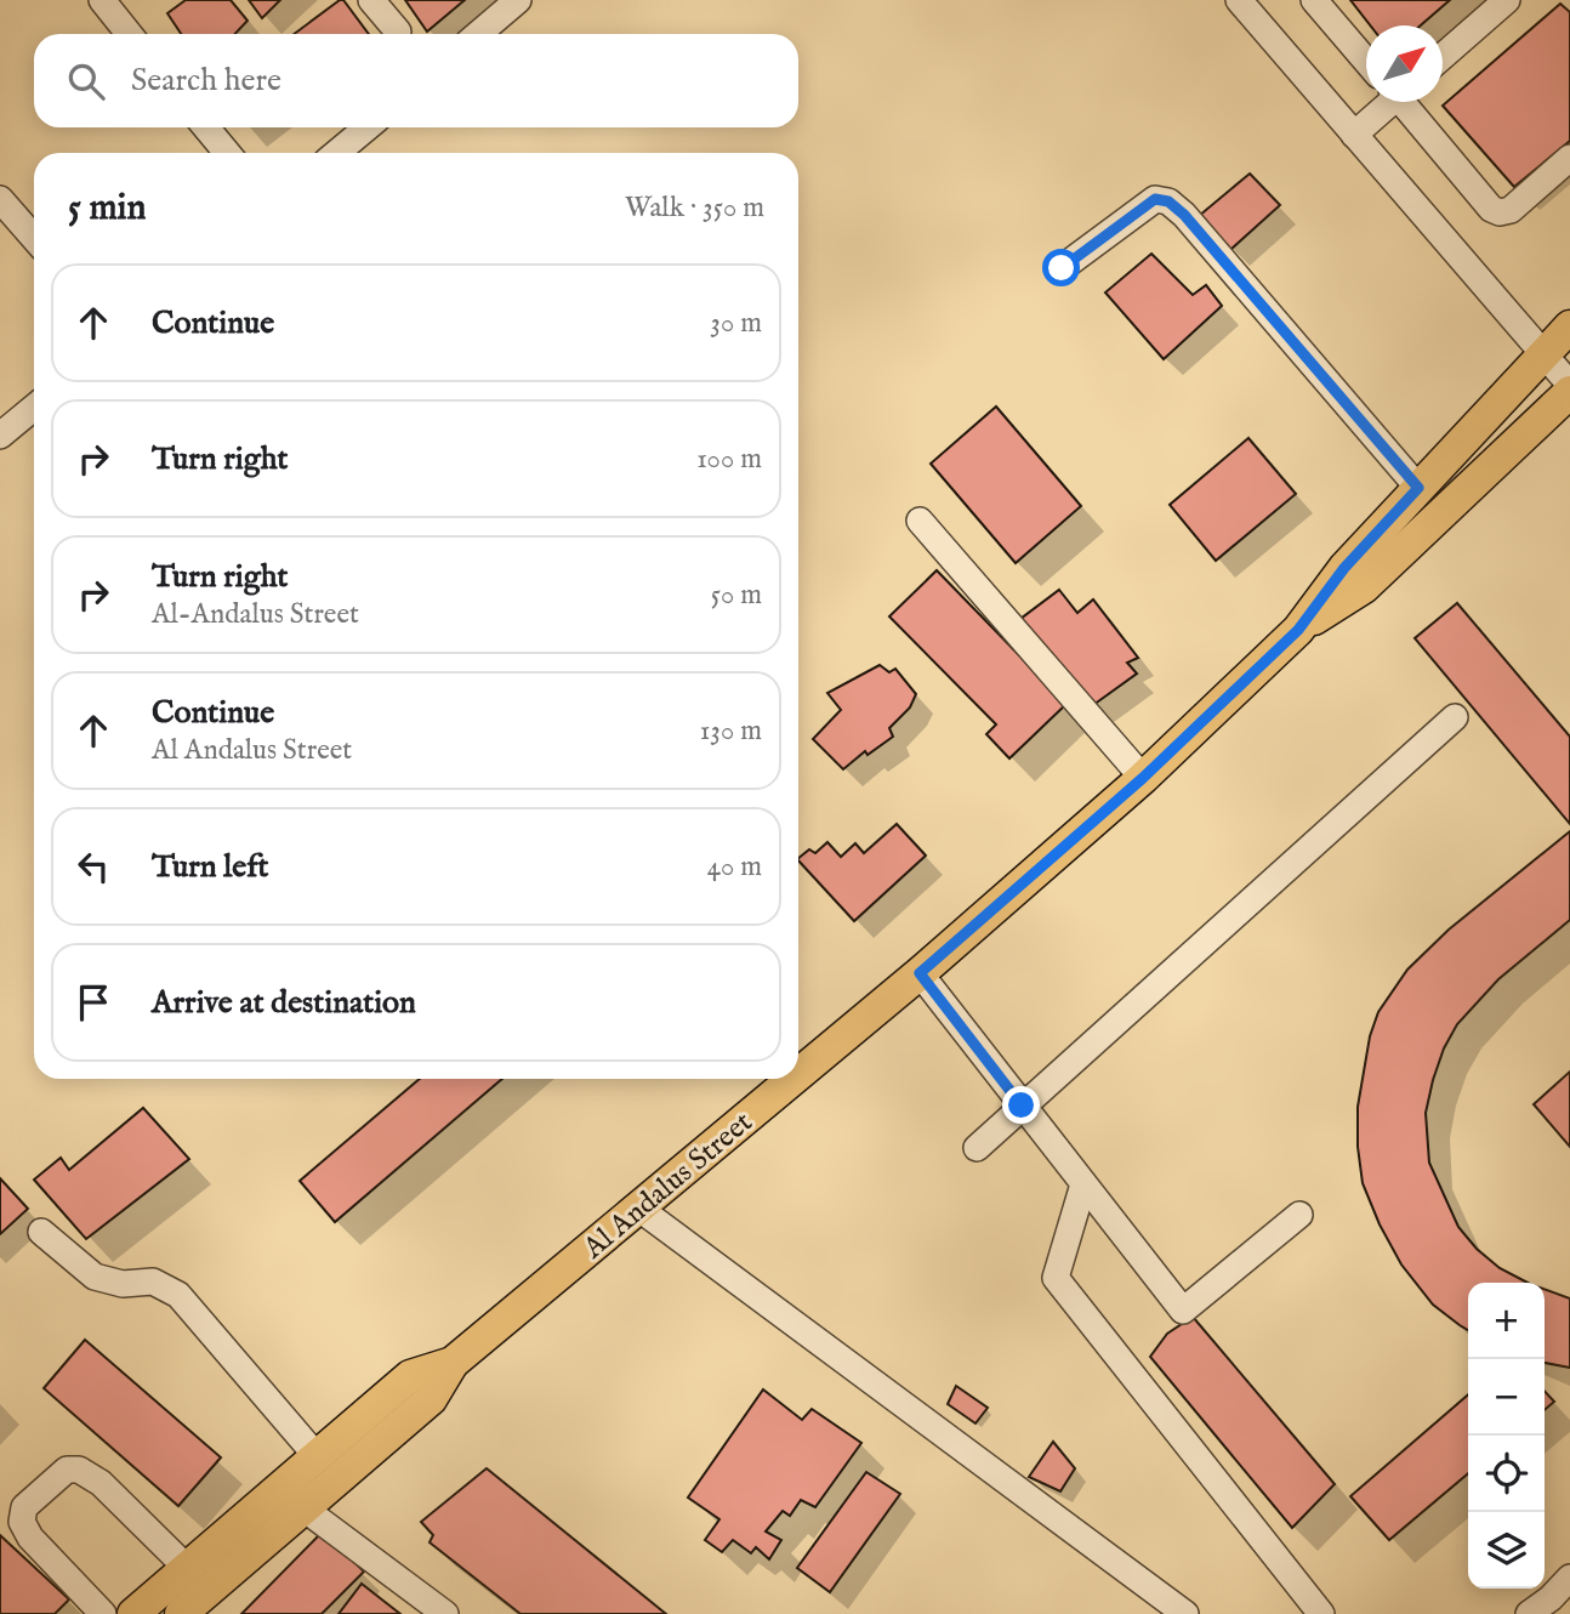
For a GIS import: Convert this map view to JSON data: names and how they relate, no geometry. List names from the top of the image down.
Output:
{
  "streets": {
    "main road": ["Al Andalus Street"]
  },
  "north": "top right",
  "page": {
    "search": "Search here",
    "heading": ["5 min", "Walk · 350 m"],
    "list": [
      ["Continue", "30 m"],
      ["Turn right", "100 m"],
      ["Turn right", "Al-Andalus Street", "50 m"],
      ["Continue", "Al Andalus Street", "130 m"],
      ["Turn left", "40 m"],
      "Arrive at destination"
    ],
    "map_buttons": ["+", "−"]
  }
}
